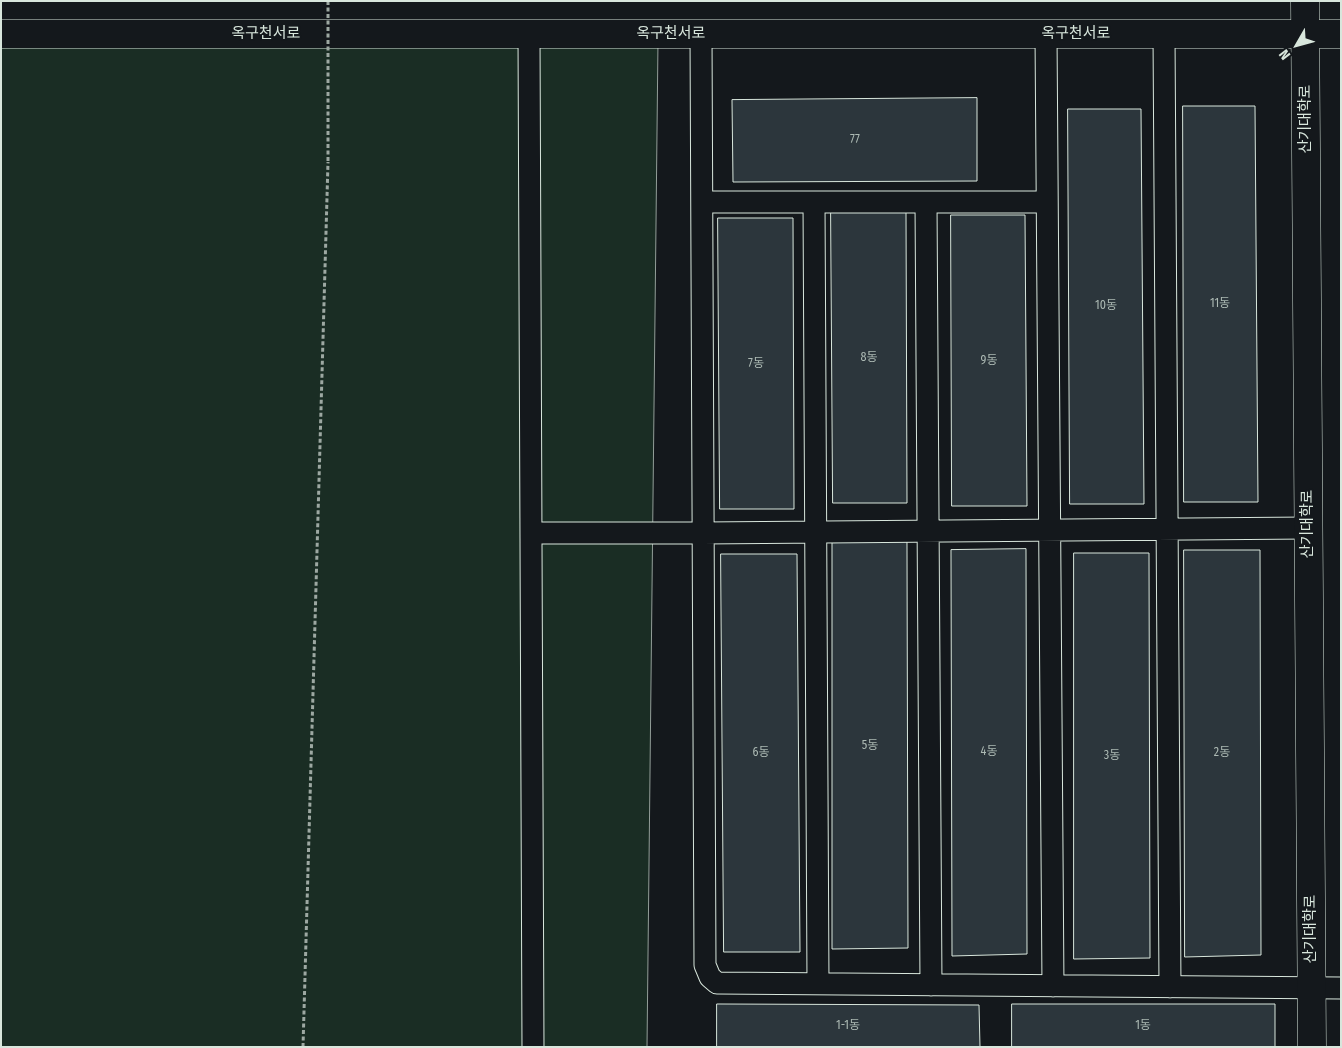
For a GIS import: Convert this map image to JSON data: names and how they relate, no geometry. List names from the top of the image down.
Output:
{
  "streets": {
    "street": ["옥구천서로", "산기대학로"]
  },
  "crossings": [
    ["옥구천서로", "산기대학로"]
  ],
  "house_numbers": [
    "77",
    "11동",
    "10동",
    "8동",
    "9동",
    "7동",
    "5동",
    "4동",
    "6동",
    "2동",
    "3동",
    "1-1동",
    "1동"
  ],
  "north": "bottom left"
}
